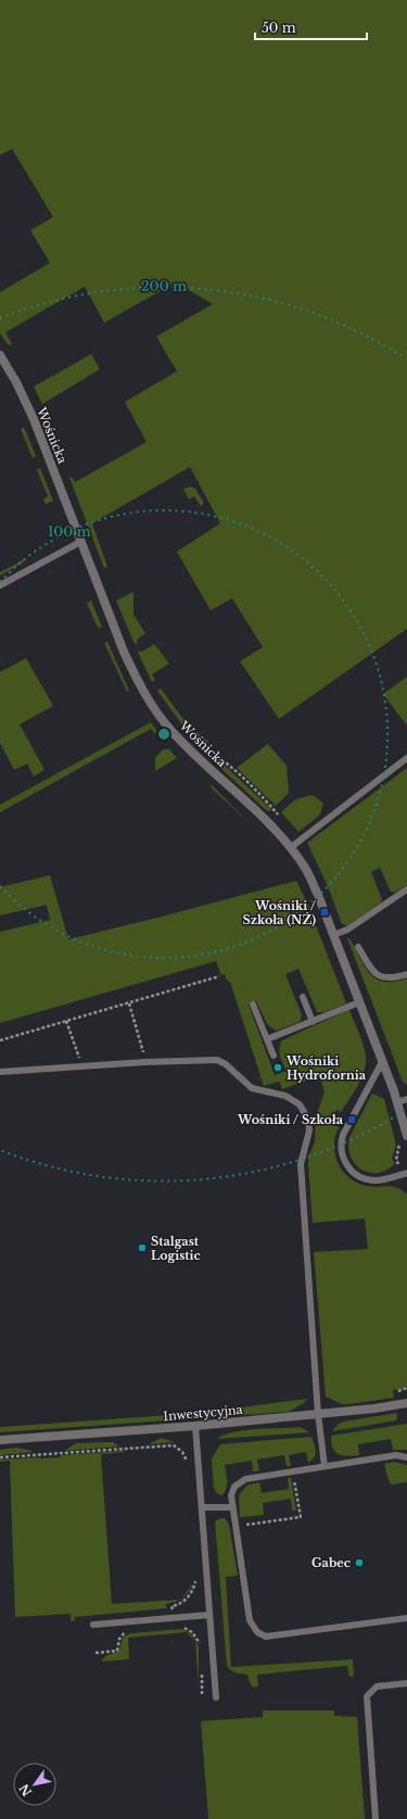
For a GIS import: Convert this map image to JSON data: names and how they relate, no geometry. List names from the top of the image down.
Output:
{
  "streets": {
    "street": ["Wośnicka", "Inwestycyjna"]
  },
  "places": {
    "transit": ["Wośniki / Szkoła (NŻ)", "Wośniki / Szkoła"],
    "other": ["Wośniki Hydrofornia", "Stalgast Logistic", "Gabec"]
  },
  "scale_bar": "50 m",
  "north": "bottom left",
  "rings": ["200 m", "100 m"]
}
